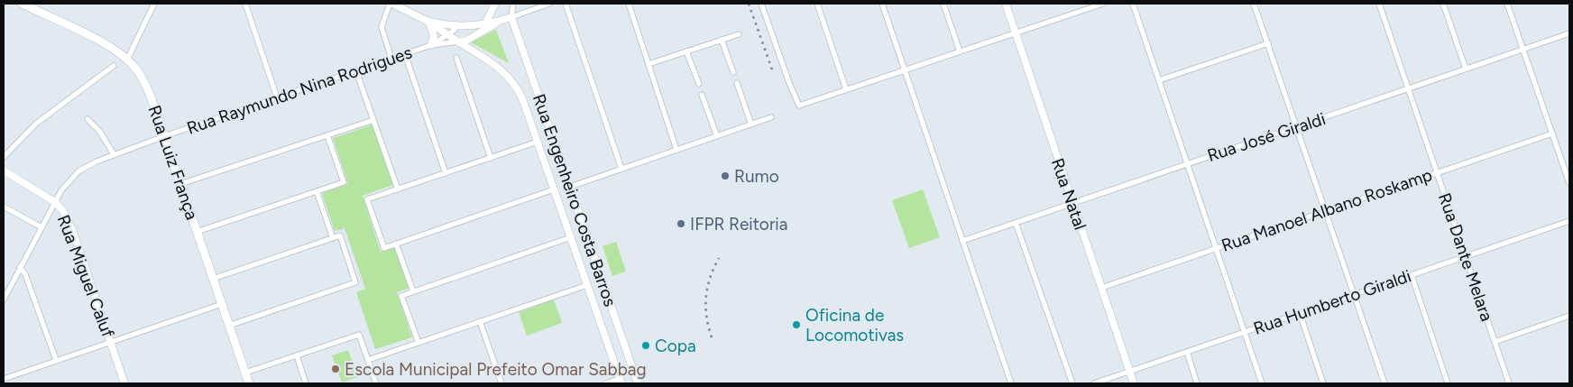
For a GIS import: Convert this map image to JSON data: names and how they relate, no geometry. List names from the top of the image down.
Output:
{
  "streets": {
    "main road": ["Rua Luiz França"],
    "street": [
      "Rua Raymundo Nina Rodrigues",
      "Rua José Giraldi",
      "Rua Natal",
      "Rua Engenheiro Costa Barros",
      "Rua Manoel Albano Roskamp",
      "Rua Dante Melara",
      "Rua Miguel Caluf",
      "Rua Humberto Giraldi"
    ]
  },
  "crossings": [
    ["Rua Raymundo Nina Rodrigues", "Rua Luiz França"],
    ["Rua Raymundo Nina Rodrigues", "Rua Engenheiro Costa Barros"],
    ["Rua Raymundo Nina Rodrigues", "Rua Miguel Caluf"],
    ["Rua José Giraldi", "Rua Natal"],
    ["Rua José Giraldi", "Rua Dante Melara"],
    ["Rua Natal", "Rua Manoel Albano Roskamp"],
    ["Rua Natal", "Rua Humberto Giraldi"],
    ["Rua Manoel Albano Roskamp", "Rua Dante Melara"],
    ["Rua Dante Melara", "Rua Humberto Giraldi"]
  ],
  "places": [
    "Rumo",
    "IFPR Reitoria",
    "Oficina de Locomotivas",
    "Copa",
    "Escola Municipal Prefeito Omar Sabbag"
  ]
}
